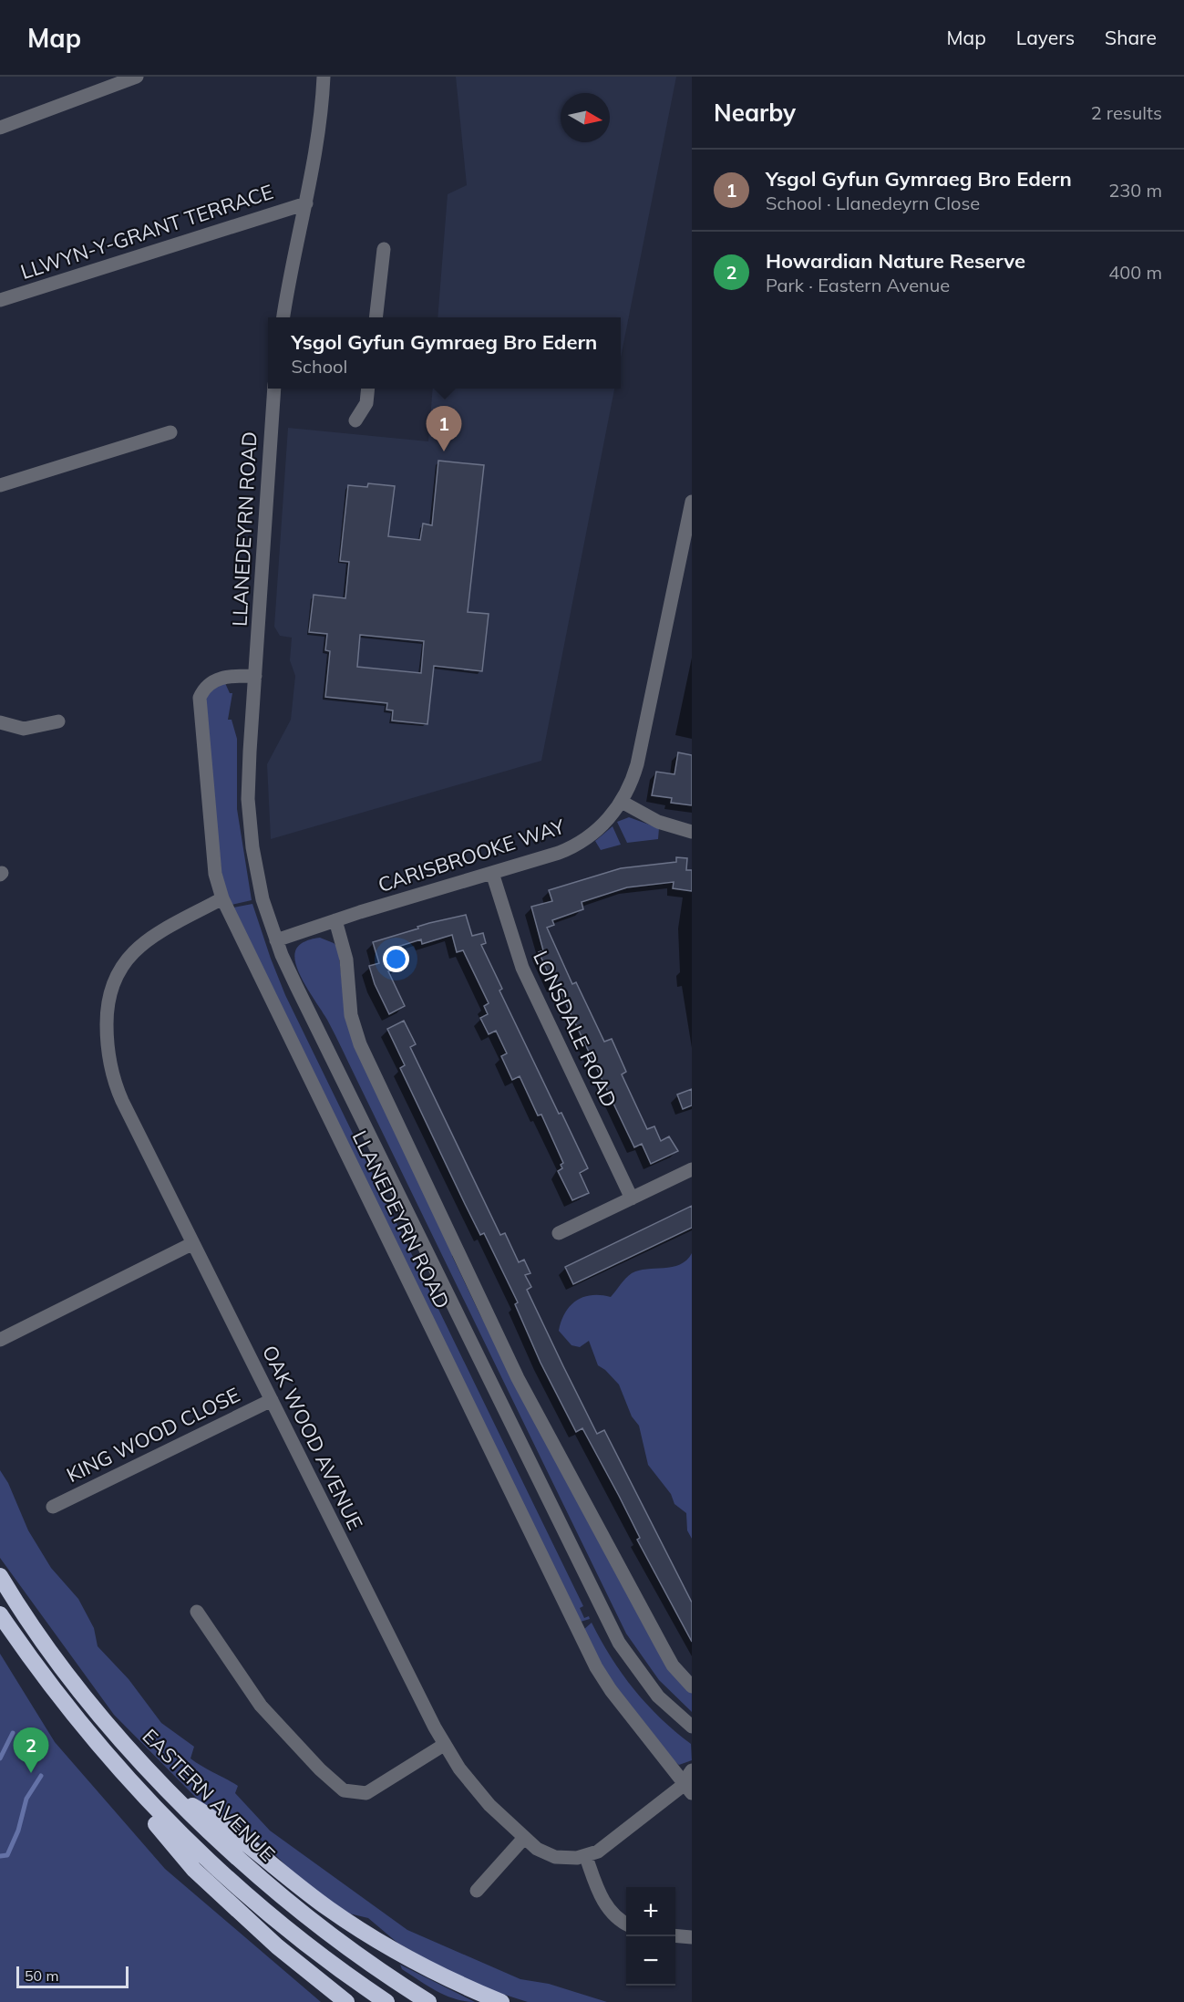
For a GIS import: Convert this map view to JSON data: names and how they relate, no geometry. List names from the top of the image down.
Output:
{
  "streets": {
    "highway": ["EASTERN AVENUE"],
    "street": [
      "LLWYN-Y-GRANT TERRACE",
      "LLANEDEYRN ROAD",
      "CARISBROOKE WAY",
      "LONSDALE ROAD",
      "KING WOOD CLOSE",
      "OAK WOOD AVENUE"
    ]
  },
  "crossings": [
    ["LLANEDEYRN ROAD", "CARISBROOKE WAY"],
    ["LLANEDEYRN ROAD", "OAK WOOD AVENUE"],
    ["CARISBROOKE WAY", "LONSDALE ROAD"],
    ["KING WOOD CLOSE", "OAK WOOD AVENUE"]
  ],
  "scale_bar": "50 m",
  "north": "right",
  "page": {
    "header": "Map",
    "nav": ["Map", "Layers", "Share"],
    "heading": ["Nearby", "2 results"],
    "list": [
      {
        "mark": "1",
        "name": "Ysgol Gyfun Gymraeg Bro Edern",
        "note": "School · Llanedeyrn Close",
        "value": "230 m"
      },
      {
        "mark": "2",
        "name": "Howardian Nature Reserve",
        "note": "Park · Eastern Avenue",
        "value": "400 m"
      }
    ],
    "popup": ["Ysgol Gyfun Gymraeg Bro Edern", "School"],
    "pins": ["1", "2"],
    "map_buttons": ["+", "−"],
    "scale": "50 m"
  }
}
